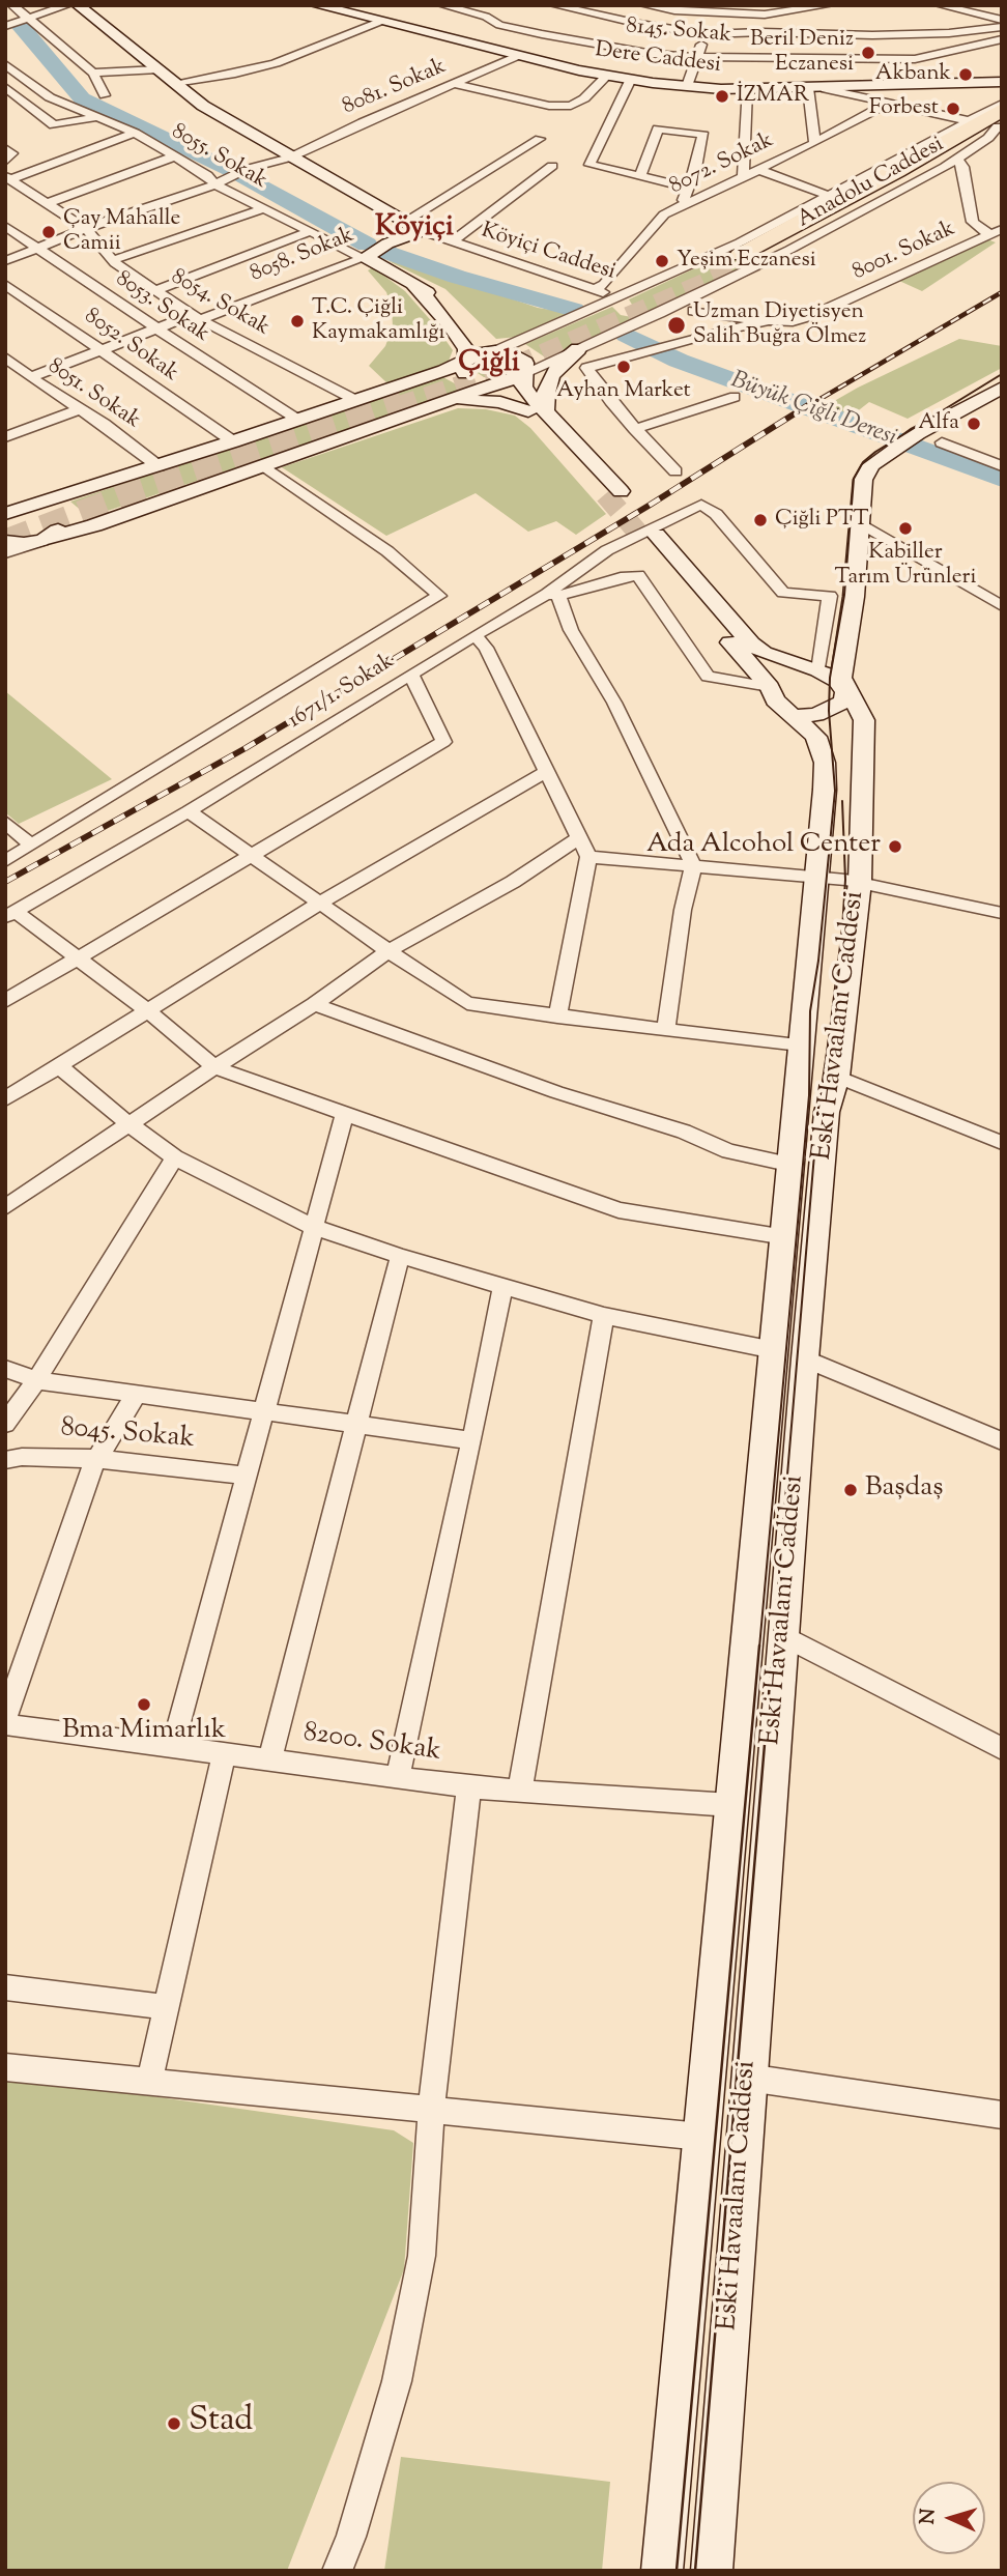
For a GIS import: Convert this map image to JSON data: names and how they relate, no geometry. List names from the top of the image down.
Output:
{
  "streets": {
    "highway": ["Anadolu Caddesi"],
    "street": [
      "8145. Sokak",
      "Dere Caddesi",
      "8081. Sokak",
      "8055. Sokak",
      "8072. Sokak",
      "8001. Sokak",
      "Köyiçi Caddesi",
      "8058. Sokak",
      "8054. Sokak",
      "8053. Sokak",
      "8052. Sokak",
      "8051. Sokak",
      "1671/1. Sokak",
      "Eski Havaalanı Caddesi",
      "8045. Sokak",
      "8200. Sokak"
    ]
  },
  "crossings": [
    ["Dere Caddesi", "8081. Sokak"],
    ["8081. Sokak", "8055. Sokak"],
    ["8081. Sokak", "8054. Sokak"],
    ["8081. Sokak", "8053. Sokak"],
    ["8055. Sokak", "8058. Sokak"],
    ["8072. Sokak", "Köyiçi Caddesi"],
    ["Köyiçi Caddesi", "8058. Sokak"],
    ["8058. Sokak", "8054. Sokak"],
    ["8058. Sokak", "8053. Sokak"],
    ["8058. Sokak", "8052. Sokak"],
    ["8058. Sokak", "8051. Sokak"],
    ["1671/1. Sokak", "Eski Havaalanı Caddesi"],
    ["Eski Havaalanı Caddesi", "8200. Sokak"]
  ],
  "districts": ["Köyiçi", "Çiğli"],
  "water": ["Büyük Çiğli Deresi"],
  "places": [
    "Beril Deniz Eczanesi",
    "Akbank",
    "İZMAR",
    "Forbest",
    "Çay Mahalle Camii",
    "Yeşim Eczanesi",
    "T.C. Çiğli Kaymakamlığı",
    "Uzman Diyetisyen Salih Buğra Ölmez",
    "Ayhan Market",
    "Alfa",
    "Çiğli PTT",
    "Kabiller Tarım Ürünleri",
    "Ada Alcohol Center",
    "Başdaş",
    "Bma Mimarlık",
    "Stad"
  ],
  "north": "left"
}
